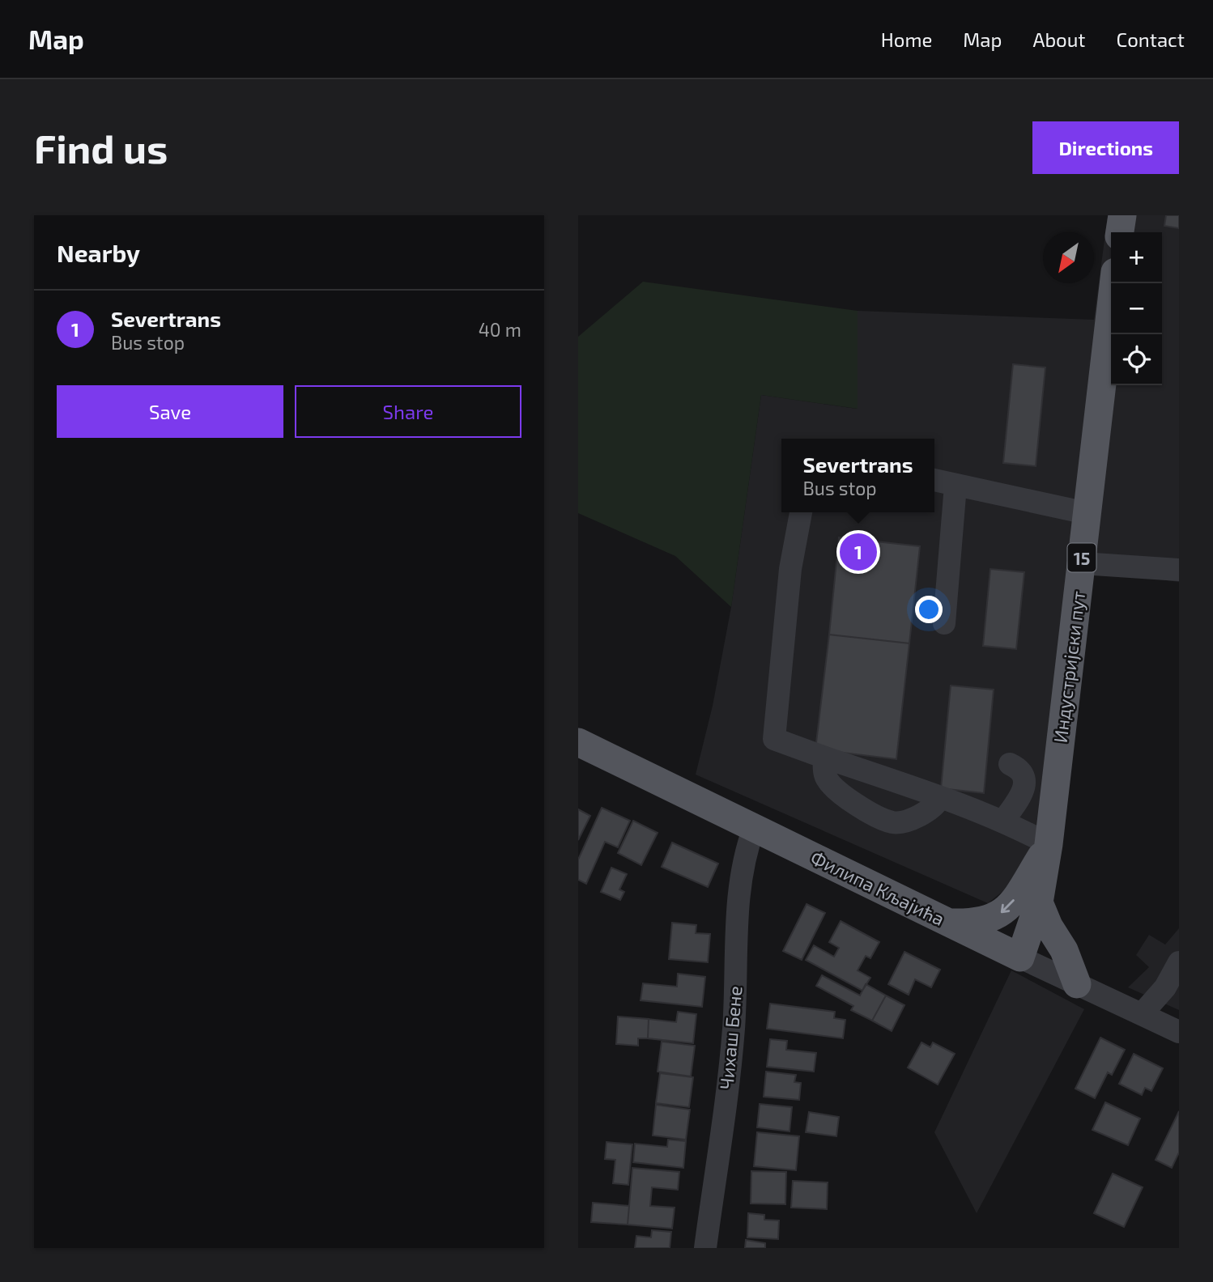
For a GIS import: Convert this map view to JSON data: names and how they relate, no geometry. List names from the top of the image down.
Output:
{
  "streets": {
    "main road": ["15", "Индустријски пут", "Филипа Кљајића"],
    "street": ["Чихаш Бене"]
  },
  "crossings": [
    ["Индустријски пут", "Филипа Кљајића"],
    ["Филипа Кљајића", "Чихаш Бене"]
  ],
  "north": "bottom left",
  "page": {
    "header": "Map",
    "nav": [
      "Home",
      "Map",
      "About",
      "Contact"
    ],
    "buttons": [
      "Directions",
      ["Save", "Share"]
    ],
    "title": "Find us",
    "heading": "Nearby",
    "map_buttons": ["+", "−"],
    "list": [
      {
        "mark": "1",
        "name": "Severtrans",
        "note": "Bus stop",
        "value": "40 m"
      }
    ],
    "popup": ["Severtrans", "Bus stop"],
    "pins": "1"
  }
}
